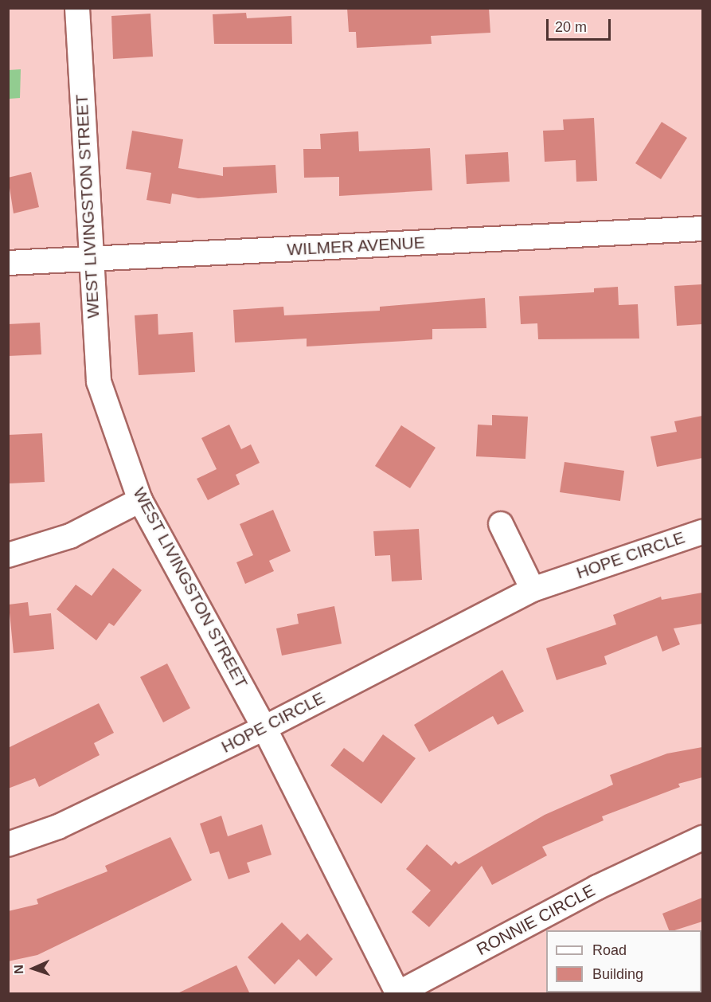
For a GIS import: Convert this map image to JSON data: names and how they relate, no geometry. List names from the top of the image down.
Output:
{
  "streets": {
    "street": [
      "WEST LIVINGSTON STREET",
      "WILMER AVENUE",
      "HOPE CIRCLE",
      "RONNIE CIRCLE"
    ]
  },
  "crossings": [
    ["WEST LIVINGSTON STREET", "WILMER AVENUE"],
    ["WEST LIVINGSTON STREET", "HOPE CIRCLE"],
    ["WEST LIVINGSTON STREET", "RONNIE CIRCLE"]
  ],
  "legend": ["Road", "Building"],
  "scale_bar": "20 m",
  "north": "left"
}
